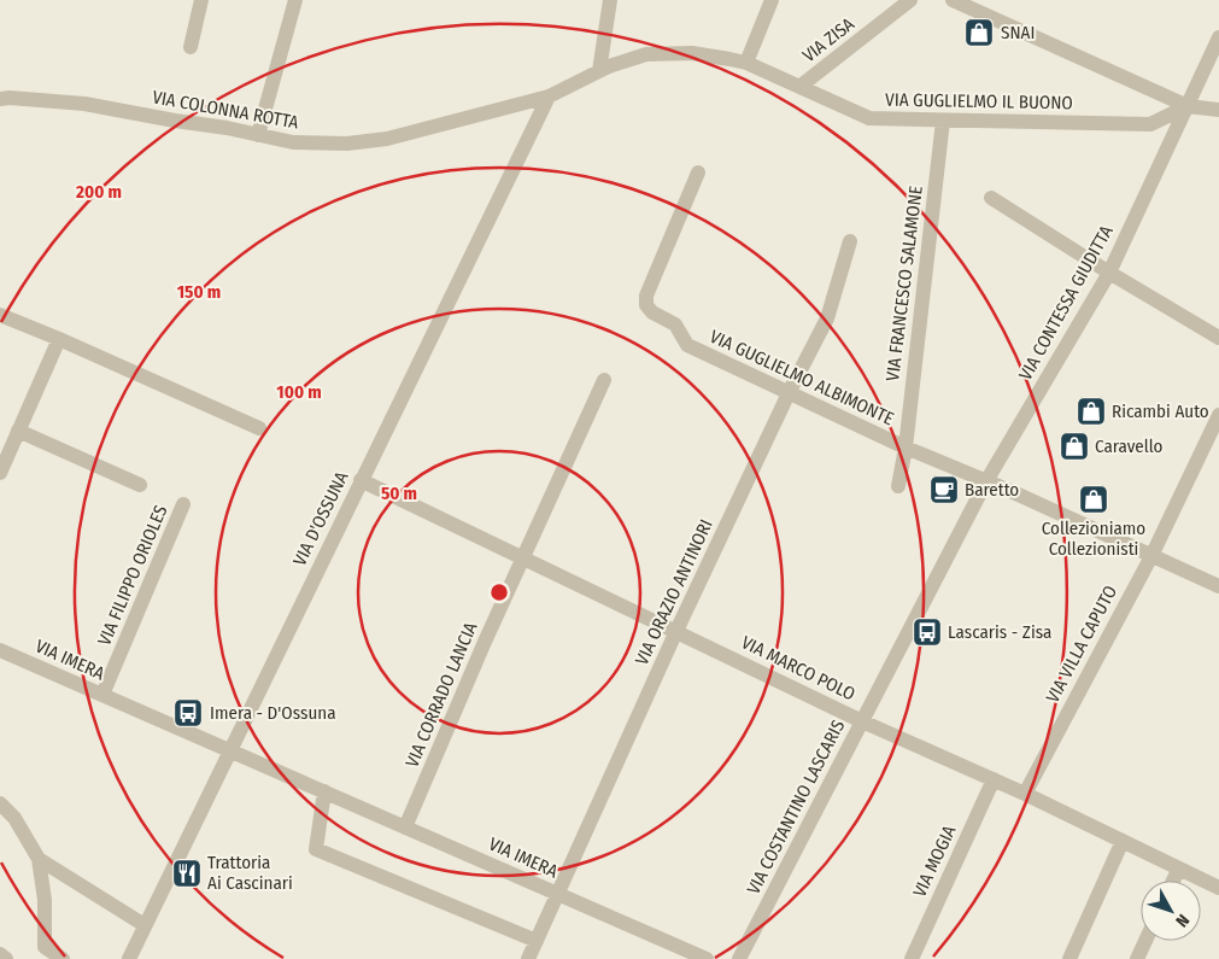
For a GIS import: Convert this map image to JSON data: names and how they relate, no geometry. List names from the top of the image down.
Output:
{
  "streets": {
    "street": [
      "VIA ZISA",
      "VIA GUGLIELMO IL BUONO",
      "VIA COLONNA ROTTA",
      "VIA FRANCESCO SALAMONE",
      "VIA CONTESSA GIUDITTA",
      "VIA GUGLIELMO ALBIMONTE",
      "VIA D'OSSUNA",
      "VIA FILIPPO ORIOLES",
      "VIA ORAZIO ANTINORI",
      "VIA VILLA CAPUTO",
      "VIA IMERA",
      "VIA MARCO POLO",
      "VIA CORRADO LANCIA",
      "VIA COSTANTINO LASCARIS",
      "VIA MOGIA"
    ]
  },
  "crossings": [
    ["VIA ZISA", "VIA GUGLIELMO IL BUONO"],
    ["VIA GUGLIELMO IL BUONO", "VIA COLONNA ROTTA"],
    ["VIA GUGLIELMO IL BUONO", "VIA FRANCESCO SALAMONE"],
    ["VIA GUGLIELMO IL BUONO", "VIA CONTESSA GIUDITTA"],
    ["VIA COLONNA ROTTA", "VIA D'OSSUNA"],
    ["VIA FRANCESCO SALAMONE", "VIA GUGLIELMO ALBIMONTE"],
    ["VIA CONTESSA GIUDITTA", "VIA GUGLIELMO ALBIMONTE"],
    ["VIA CONTESSA GIUDITTA", "VIA COSTANTINO LASCARIS"],
    ["VIA GUGLIELMO ALBIMONTE", "VIA ORAZIO ANTINORI"],
    ["VIA GUGLIELMO ALBIMONTE", "VIA VILLA CAPUTO"],
    ["VIA GUGLIELMO ALBIMONTE", "VIA COSTANTINO LASCARIS"],
    ["VIA D'OSSUNA", "VIA IMERA"],
    ["VIA D'OSSUNA", "VIA MARCO POLO"],
    ["VIA FILIPPO ORIOLES", "VIA IMERA"],
    ["VIA ORAZIO ANTINORI", "VIA IMERA"],
    ["VIA ORAZIO ANTINORI", "VIA MARCO POLO"],
    ["VIA VILLA CAPUTO", "VIA MARCO POLO"],
    ["VIA IMERA", "VIA CORRADO LANCIA"],
    ["VIA MARCO POLO", "VIA CORRADO LANCIA"],
    ["VIA MARCO POLO", "VIA COSTANTINO LASCARIS"],
    ["VIA MARCO POLO", "VIA MOGIA"]
  ],
  "places": {
    "shop": [
      "SNAI",
      "Ricambi Auto",
      "Caravello",
      "Collezioniamo Collezionisti"
    ],
    "cafe": ["Baretto"],
    "bus stop": ["Lascaris - Zisa", "Imera - D'Ossuna"],
    "restaurant": ["Trattoria Ai Cascinari"]
  },
  "north": "bottom right",
  "rings": [
    "200 m",
    "150 m",
    "100 m",
    "50 m"
  ]
}
